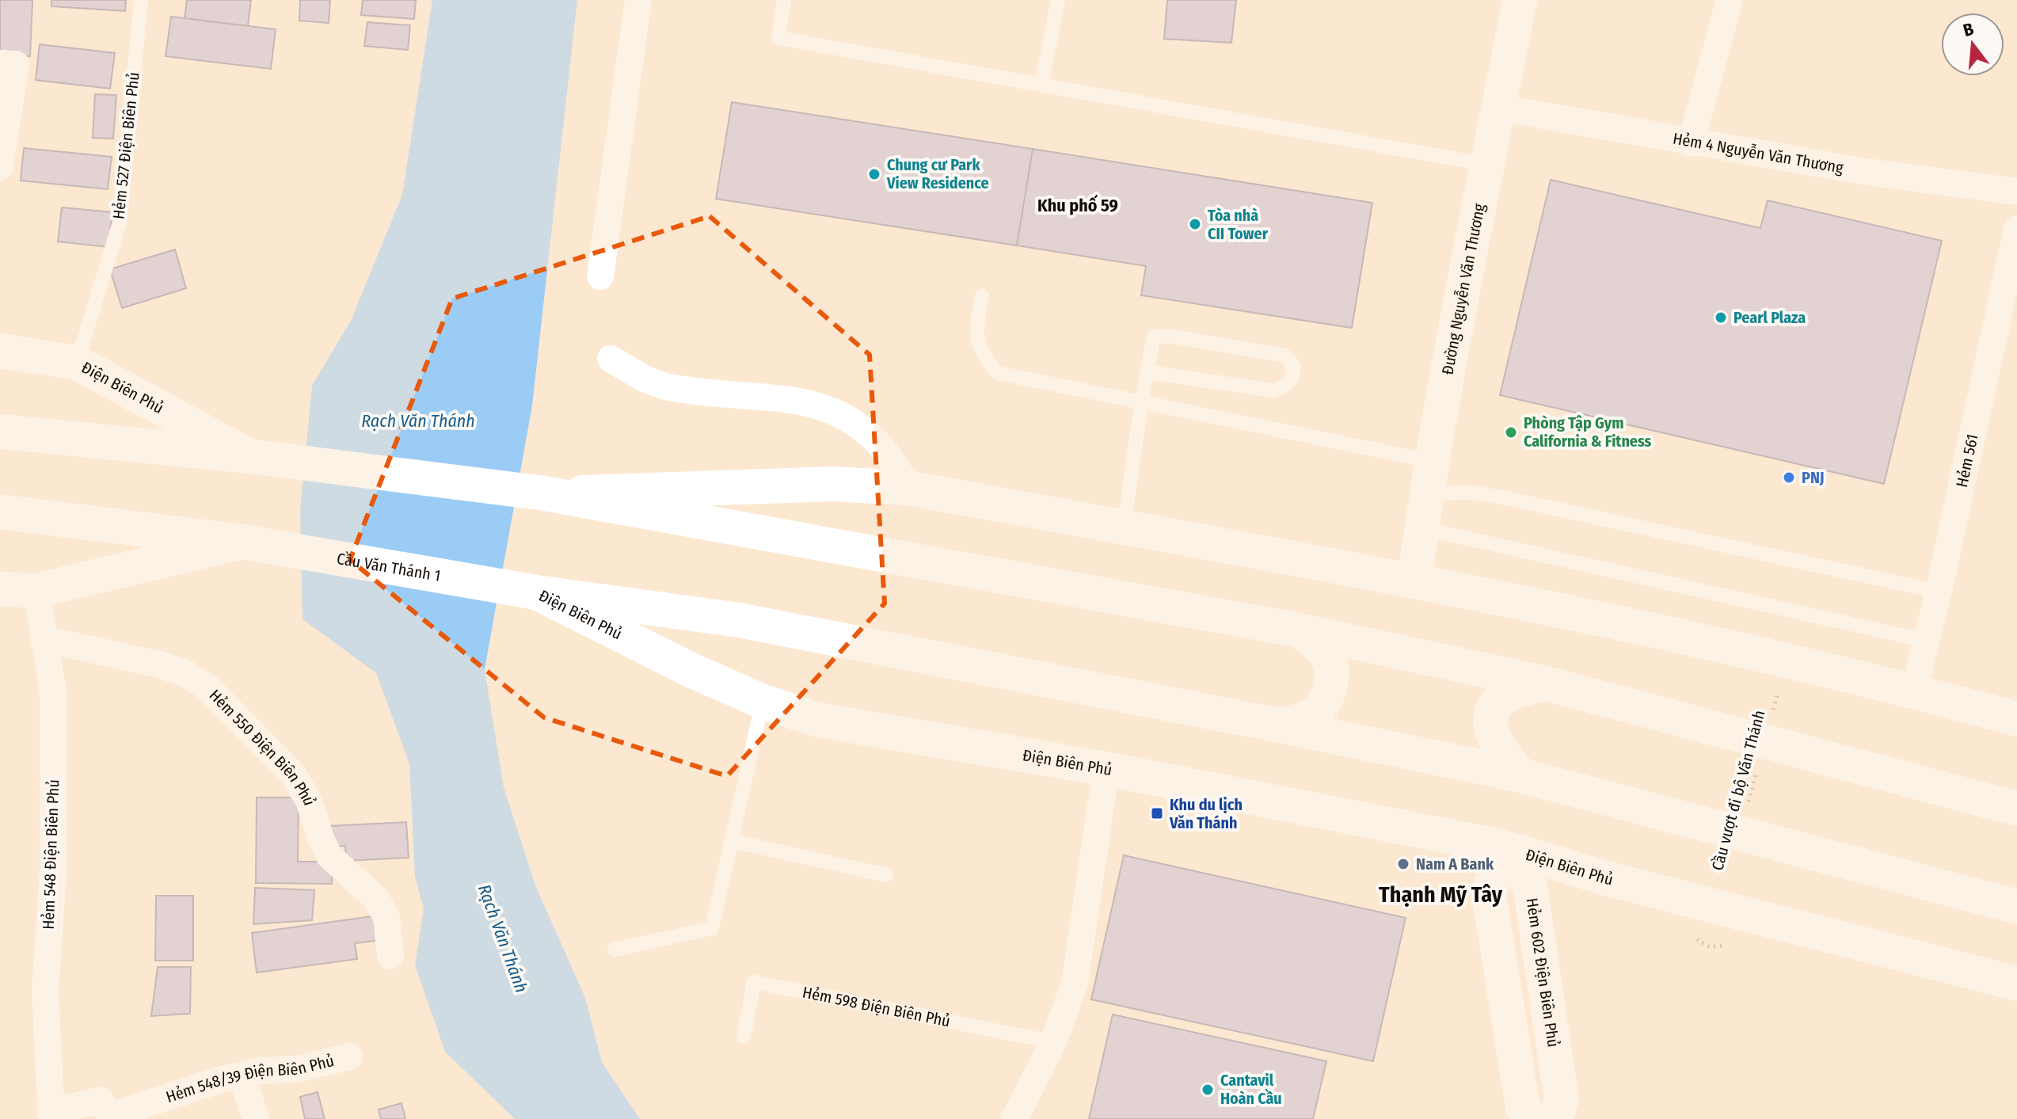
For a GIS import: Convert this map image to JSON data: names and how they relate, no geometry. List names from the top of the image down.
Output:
{
  "streets": {
    "main road": [
      "Đường Nguyễn Văn Thương",
      "Điện Biên Phủ",
      "Cầu Văn Thánh 1",
      "Hẻm 602 Điện Biên Phủ"
    ],
    "street": [
      "Hẻm 4 Nguyễn Văn Thương",
      "Hẻm 561",
      "Hẻm 550 Điện Biên Phủ",
      "Hẻm 548 Điện Biên Phủ",
      "Hẻm 548/39 Điện Biên Phủ"
    ],
    "lane": ["Hẻm 527 Điện Biên Phủ", "Hẻm 598 Điện Biên Phủ"],
    "path": ["Cầu vượt đi bộ Văn Thánh"]
  },
  "crossings": [
    ["Hẻm 527 Điện Biên Phủ", "Điện Biên Phủ"],
    ["Hẻm 4 Nguyễn Văn Thương", "Đường Nguyễn Văn Thương"],
    ["Điện Biên Phủ", "Cầu Văn Thánh 1"],
    ["Điện Biên Phủ", "Hẻm 602 Điện Biên Phủ"],
    ["Hẻm 550 Điện Biên Phủ", "Hẻm 548 Điện Biên Phủ"],
    ["Hẻm 548 Điện Biên Phủ", "Hẻm 548/39 Điện Biên Phủ"]
  ],
  "districts": ["Khu phố 59", "Thạnh Mỹ Tây"],
  "water": ["Rạch Văn Thánh"],
  "places": {
    "other": [
      "Chung cư Park View Residence",
      "Tòa nhà CII Tower",
      "Pearl Plaza",
      "Phòng Tập Gym California & Fitness",
      "PNJ",
      "Nam A Bank",
      "Cantavil Hoàn Cầu"
    ],
    "transit": ["Khu du lịch Văn Thánh"]
  },
  "north": "top"
}
